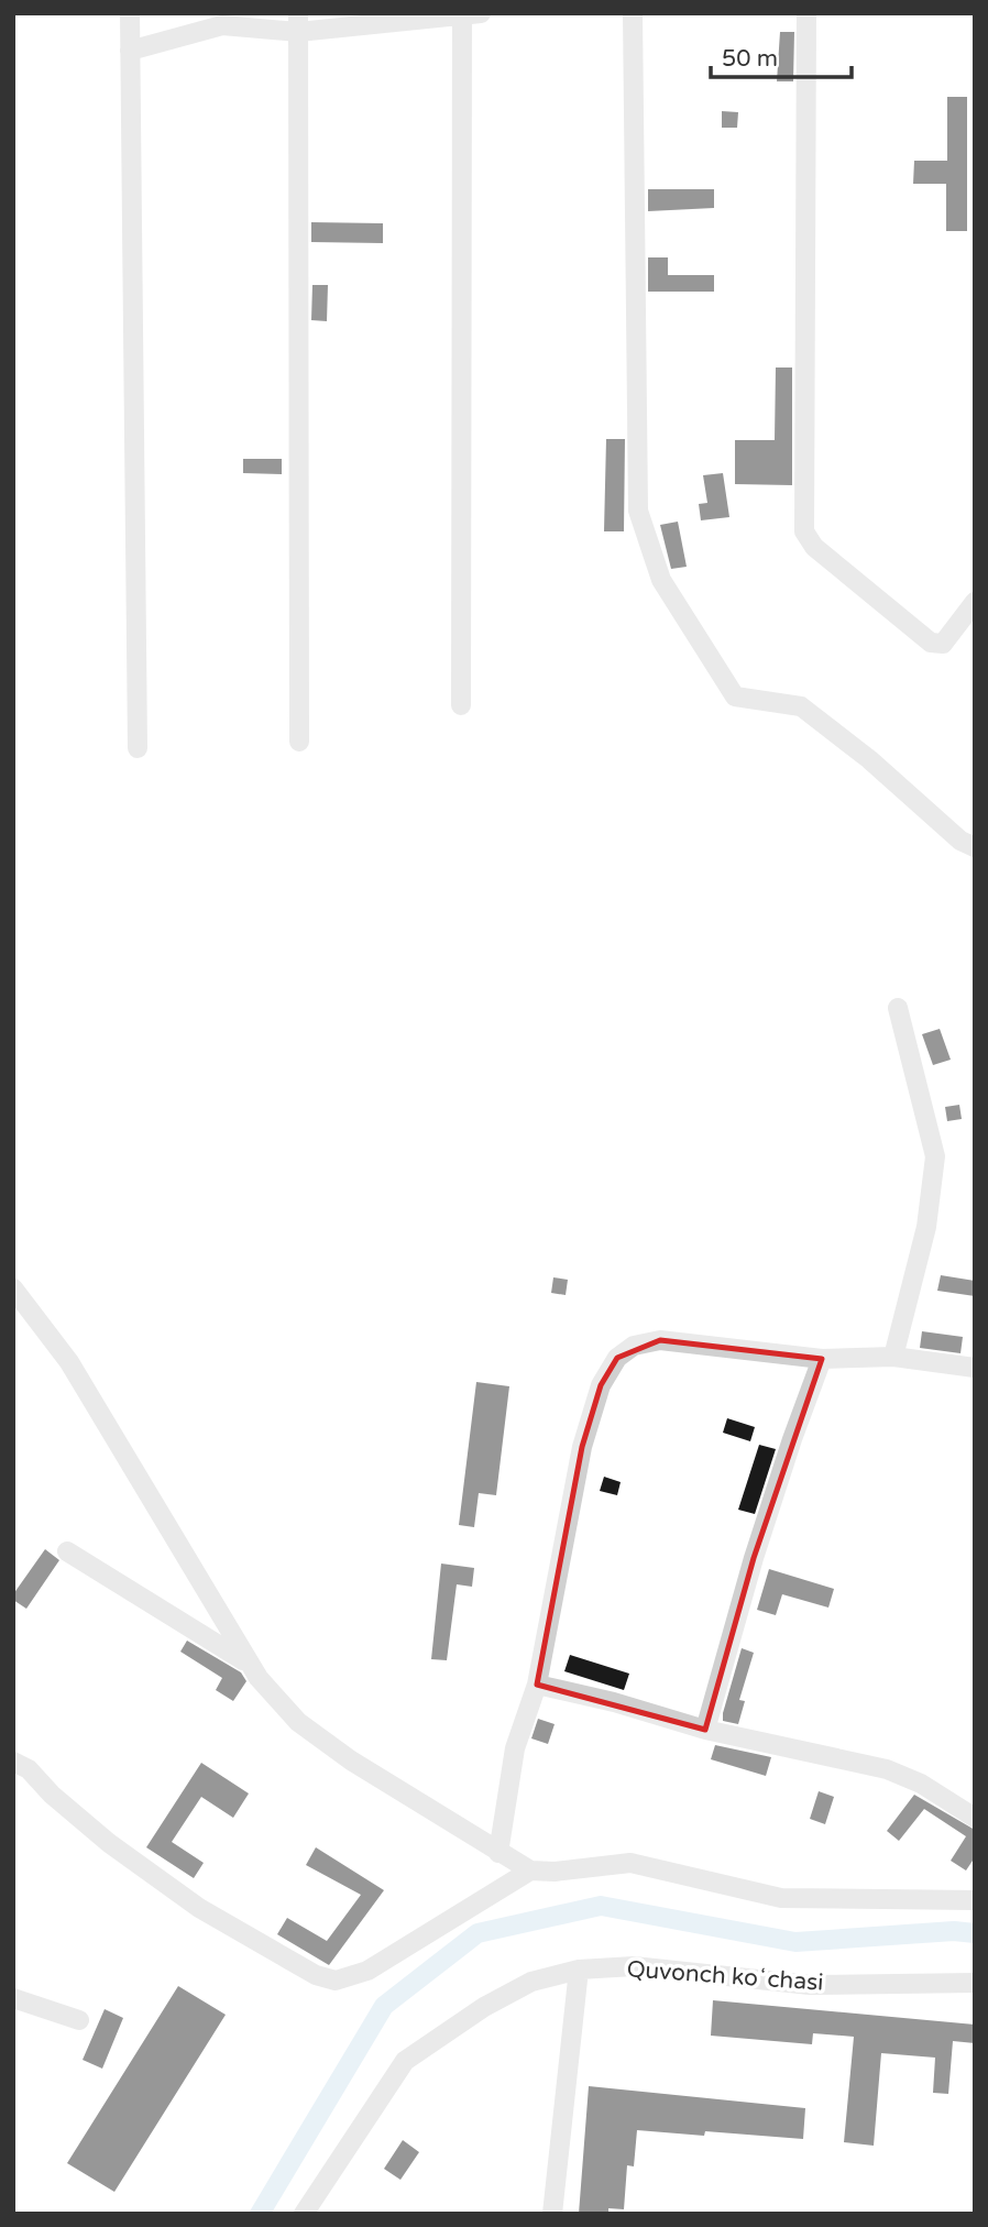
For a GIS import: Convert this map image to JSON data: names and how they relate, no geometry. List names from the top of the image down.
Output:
{
  "streets": {
    "street": ["Quvonch koʻchasi"]
  },
  "scale_bar": "50 m"
}
